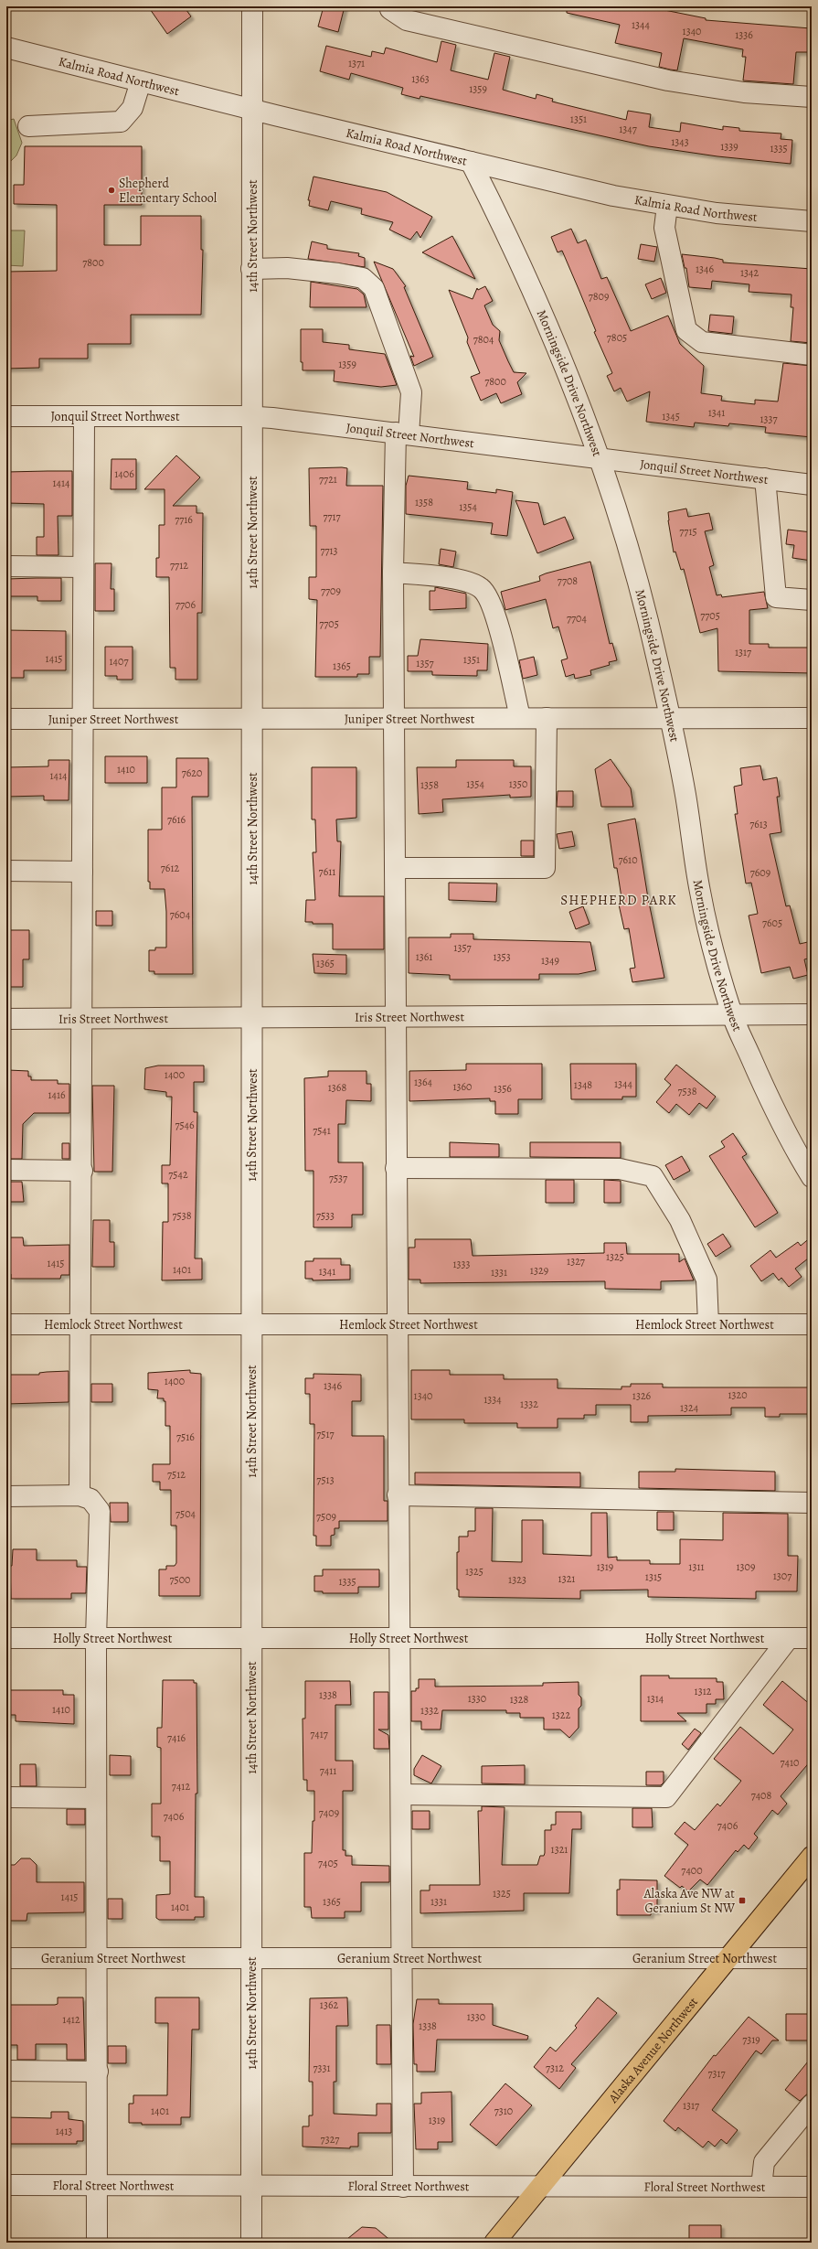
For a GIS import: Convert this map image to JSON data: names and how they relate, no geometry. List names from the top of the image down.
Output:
{
  "streets": {
    "main road": ["Alaska Avenue Northwest"],
    "street": [
      "Kalmia Road Northwest",
      "14th Street Northwest",
      "Morningside Drive Northwest",
      "Jonquil Street Northwest",
      "Juniper Street Northwest",
      "Iris Street Northwest",
      "Hemlock Street Northwest",
      "Holly Street Northwest",
      "Geranium Street Northwest",
      "Floral Street Northwest"
    ]
  },
  "crossings": [
    ["Kalmia Road Northwest", "14th Street Northwest"],
    ["Kalmia Road Northwest", "Morningside Drive Northwest"],
    ["14th Street Northwest", "Jonquil Street Northwest"],
    ["14th Street Northwest", "Juniper Street Northwest"],
    ["14th Street Northwest", "Iris Street Northwest"],
    ["14th Street Northwest", "Hemlock Street Northwest"],
    ["14th Street Northwest", "Holly Street Northwest"],
    ["14th Street Northwest", "Geranium Street Northwest"],
    ["14th Street Northwest", "Floral Street Northwest"],
    ["Morningside Drive Northwest", "Jonquil Street Northwest"],
    ["Morningside Drive Northwest", "Juniper Street Northwest"],
    ["Morningside Drive Northwest", "Iris Street Northwest"],
    ["Geranium Street Northwest", "Alaska Avenue Northwest"],
    ["Alaska Avenue Northwest", "Floral Street Northwest"]
  ],
  "districts": ["SHEPHERD PARK"],
  "places": {
    "other": ["Shepherd Elementary School"],
    "transit": ["Alaska Ave NW at Geranium St NW"]
  },
  "house_numbers": [
    "1344",
    "1340",
    "1336",
    "1371",
    "1363",
    "1359",
    "1351",
    "1347",
    "1343",
    "1339",
    "1335",
    "7800",
    "1346",
    "1342",
    "7809",
    "7805",
    "7804",
    "1359",
    "7800",
    "1341",
    "1345",
    "1337",
    "1406",
    "7721",
    "1414",
    "1358",
    "1354",
    "7717",
    "7716",
    "7715",
    "7713",
    "7712",
    "7708",
    "7709",
    "7706",
    "7705",
    "7704",
    "7705",
    "1317",
    "1415",
    "1351",
    "1407",
    "1357",
    "1365",
    "1410",
    "7620",
    "1414",
    "1354",
    "1350",
    "1358",
    "7616",
    "7613",
    "7610",
    "7612",
    "7611",
    "7609",
    "7604",
    "7605",
    "1357",
    "1361",
    "1353",
    "1349",
    "1365",
    "1400",
    "1364",
    "1344",
    "1348",
    "1360",
    "1368",
    "1356",
    "7538",
    "1416",
    "7546",
    "7541",
    "7542",
    "7537",
    "7538",
    "7533",
    "1325",
    "1327",
    "1415",
    "1333",
    "1401",
    "1329",
    "1341",
    "1331",
    "1400",
    "1346",
    "1320",
    "1340",
    "1326",
    "1334",
    "1332",
    "1324",
    "7517",
    "7516",
    "7512",
    "7513",
    "7504",
    "7509",
    "1319",
    "1311",
    "1309",
    "1325",
    "1307",
    "1315",
    "1321",
    "7500",
    "1323",
    "1335",
    "1312",
    "1338",
    "1330",
    "1314",
    "1328",
    "1410",
    "1332",
    "1322",
    "7417",
    "7416",
    "7410",
    "7411",
    "7412",
    "7408",
    "7409",
    "7406",
    "7406",
    "1321",
    "7405",
    "7400",
    "1325",
    "1415",
    "1365",
    "1331",
    "1401",
    "1362",
    "1330",
    "1412",
    "1338",
    "7319",
    "7331",
    "7312",
    "7317",
    "1317",
    "1401",
    "7310",
    "1319",
    "1413",
    "7327"
  ]
}
